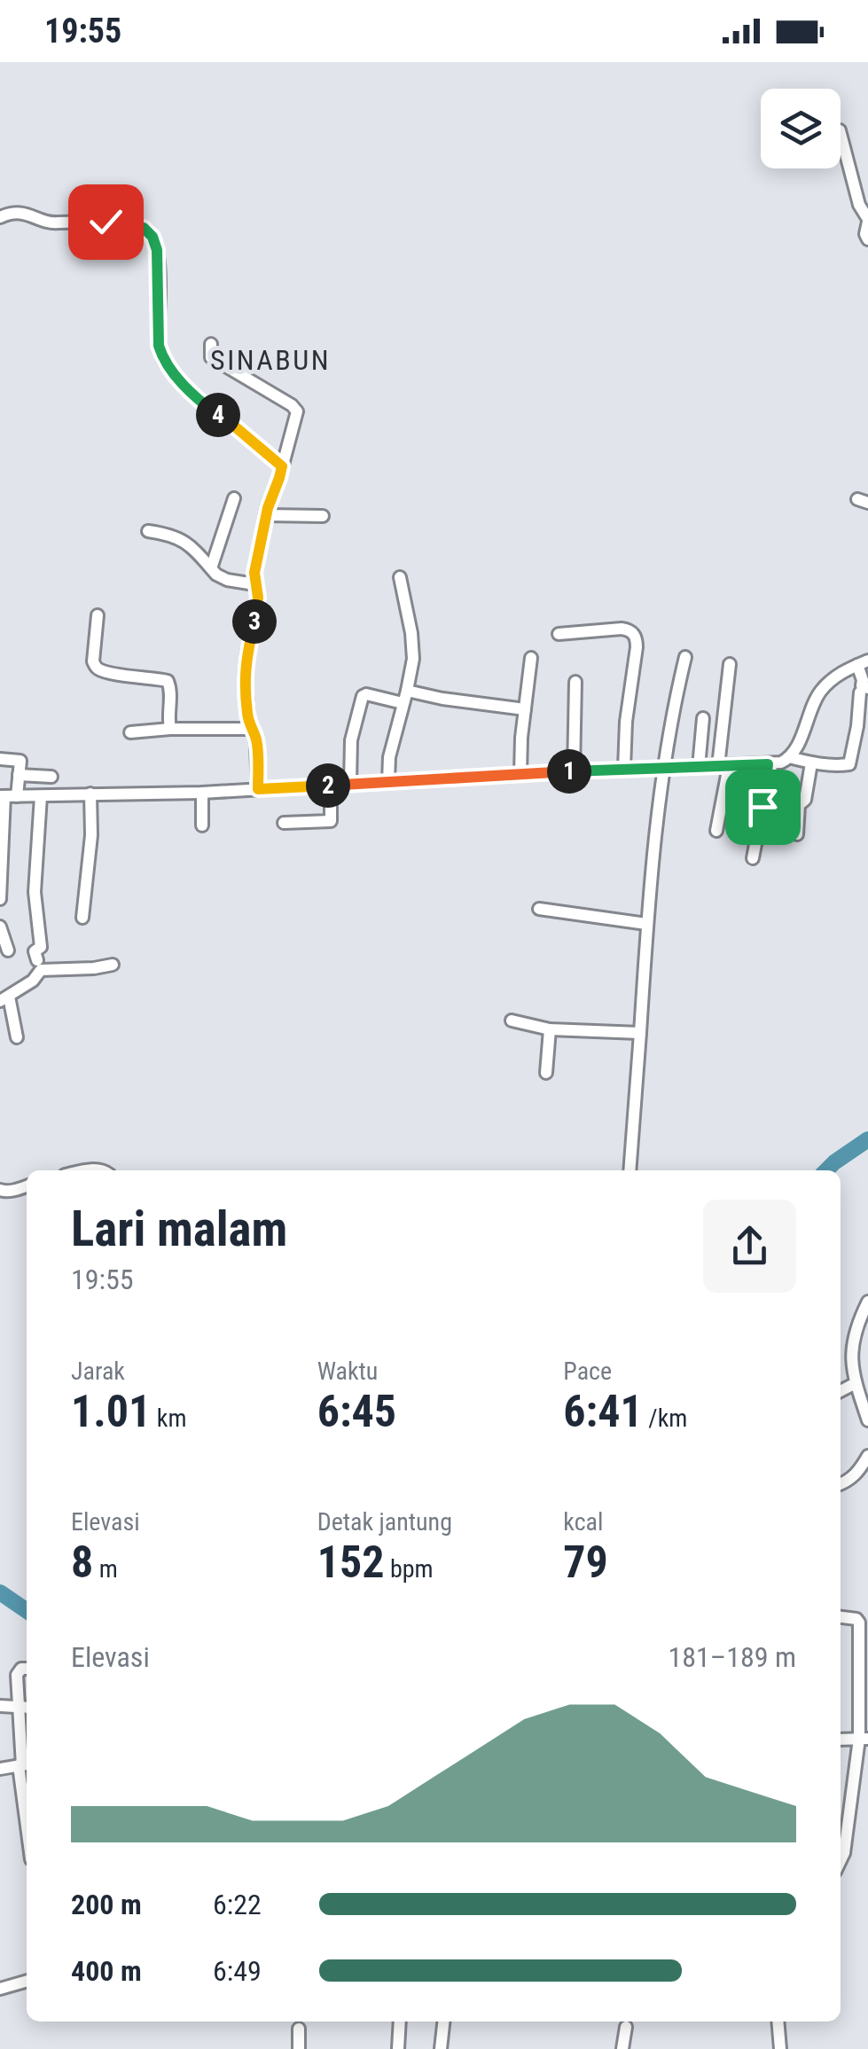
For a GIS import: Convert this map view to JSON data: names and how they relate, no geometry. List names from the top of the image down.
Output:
{
  "districts": ["SINABUN"],
  "page": {
    "status": "19:55",
    "pins": [
      "4",
      "3",
      "1",
      "2"
    ],
    "heading": ["Lari malam", "19:55"],
    "stats": [
      ["Jarak", "1.01 km"],
      ["Waktu", "6:45"],
      ["Pace", "6:41 /km"],
      ["Elevasi", "8 m"],
      ["Detak jantung", "152 bpm"],
      ["kcal", "79"]
    ],
    "chart": ["Elevasi", "181–189 m"],
    "list": [
      {
        "name": "200 m",
        "note": "6:22"
      },
      {
        "name": "400 m",
        "note": "6:49"
      }
    ]
  }
}
